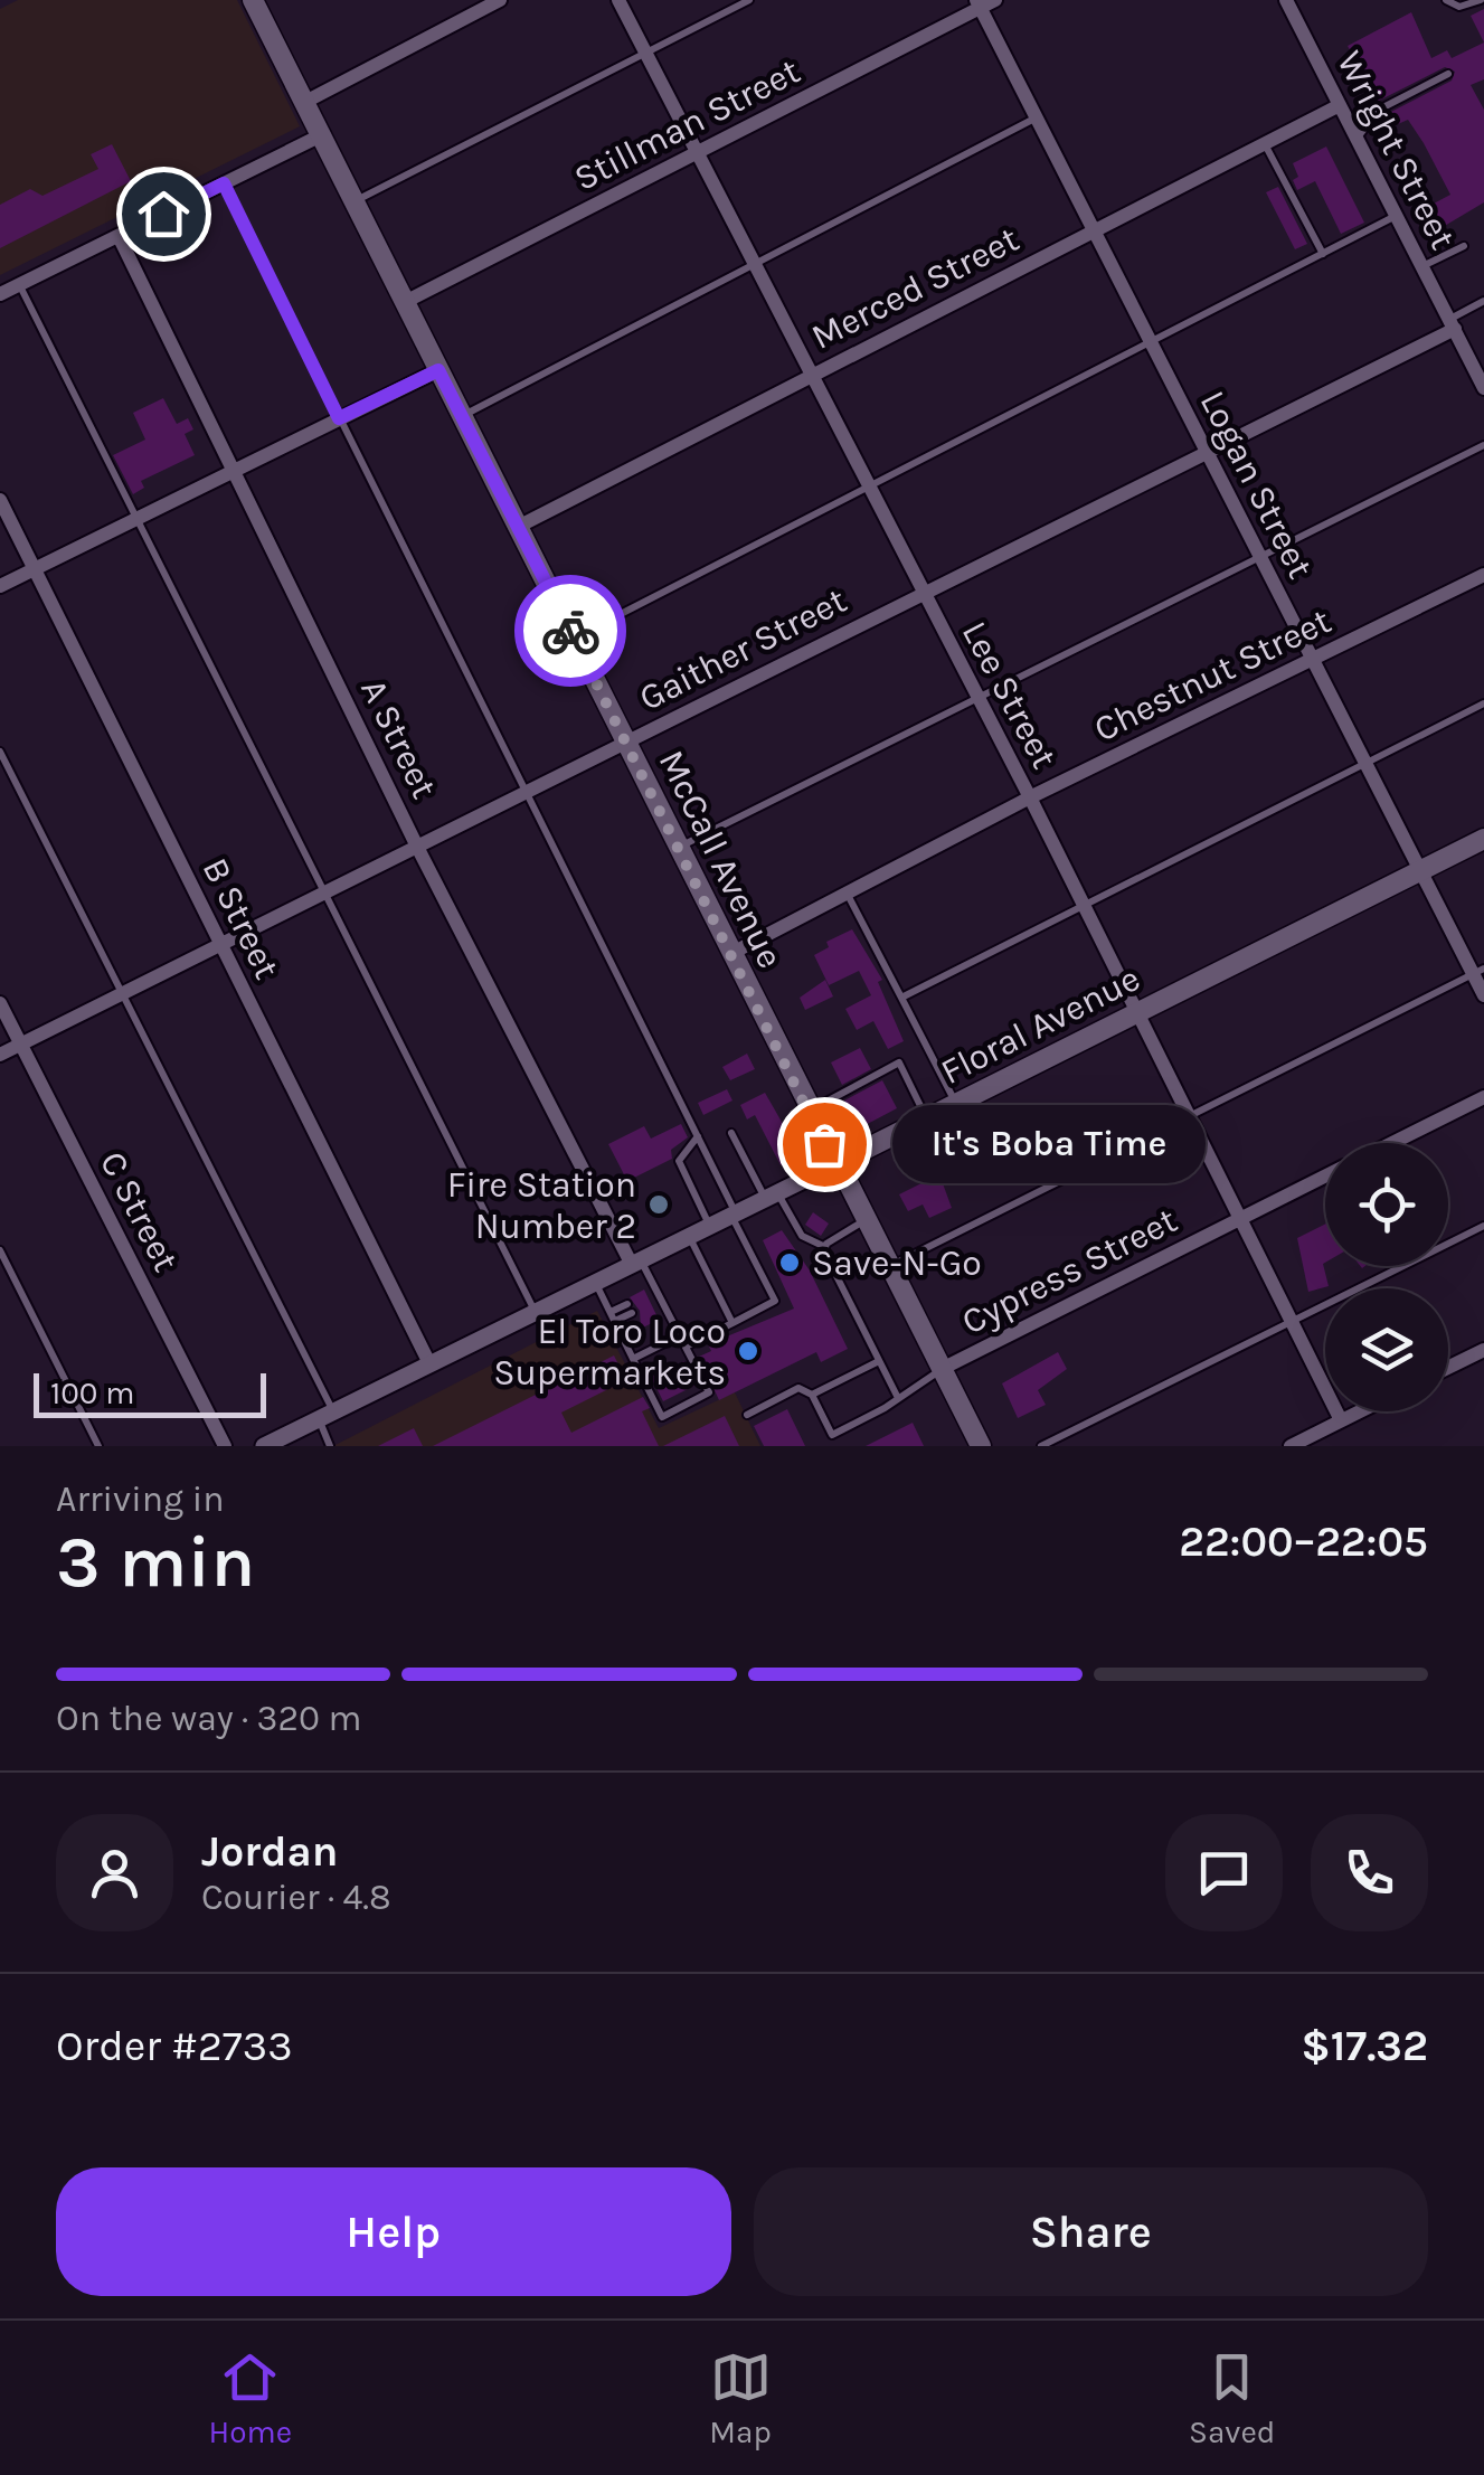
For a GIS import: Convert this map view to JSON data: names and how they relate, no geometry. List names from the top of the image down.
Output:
{
  "streets": {
    "main road": ["McCall Avenue", "Floral Avenue"],
    "street": [
      "Stillman Street",
      "Wright Street",
      "Merced Street",
      "Logan Street",
      "Gaither Street",
      "Chestnut Street",
      "Lee Street",
      "A Street",
      "B Street",
      "C Street",
      "Cypress Street"
    ]
  },
  "crossings": [
    ["Stillman Street", "Logan Street"],
    ["Stillman Street", "Lee Street"],
    ["Stillman Street", "McCall Avenue"],
    ["Wright Street", "Merced Street"],
    ["Wright Street", "Gaither Street"],
    ["Merced Street", "Logan Street"],
    ["Merced Street", "Lee Street"],
    ["Merced Street", "McCall Avenue"],
    ["Logan Street", "Gaither Street"],
    ["Logan Street", "Chestnut Street"],
    ["Logan Street", "Floral Avenue"],
    ["Gaither Street", "Lee Street"],
    ["Gaither Street", "A Street"],
    ["Gaither Street", "McCall Avenue"],
    ["Gaither Street", "B Street"],
    ["Gaither Street", "C Street"],
    ["Chestnut Street", "Lee Street"],
    ["Chestnut Street", "McCall Avenue"],
    ["Lee Street", "Floral Avenue"],
    ["Lee Street", "Cypress Street"],
    ["A Street", "Floral Avenue"],
    ["McCall Avenue", "Floral Avenue"],
    ["McCall Avenue", "Cypress Street"],
    ["B Street", "Floral Avenue"]
  ],
  "places": [
    "It's Boba Time",
    "Fire Station Number 2",
    "Save-N-Go",
    "El Toro Loco Supermarkets"
  ],
  "scale_bar": "100 m",
  "page": {
    "bubble": "It's Boba Time",
    "scale": "100 m",
    "heading": ["3 min", "Arriving in", "22:00–22:05"],
    "panel": [
      "Jordan",
      "Courier · 4.8",
      "Order #2733",
      "$17.32"
    ],
    "bar": "On the way · 320 m",
    "buttons": ["Help", "Share"],
    "tabs": ["Home", "Map", "Saved"]
  }
}
